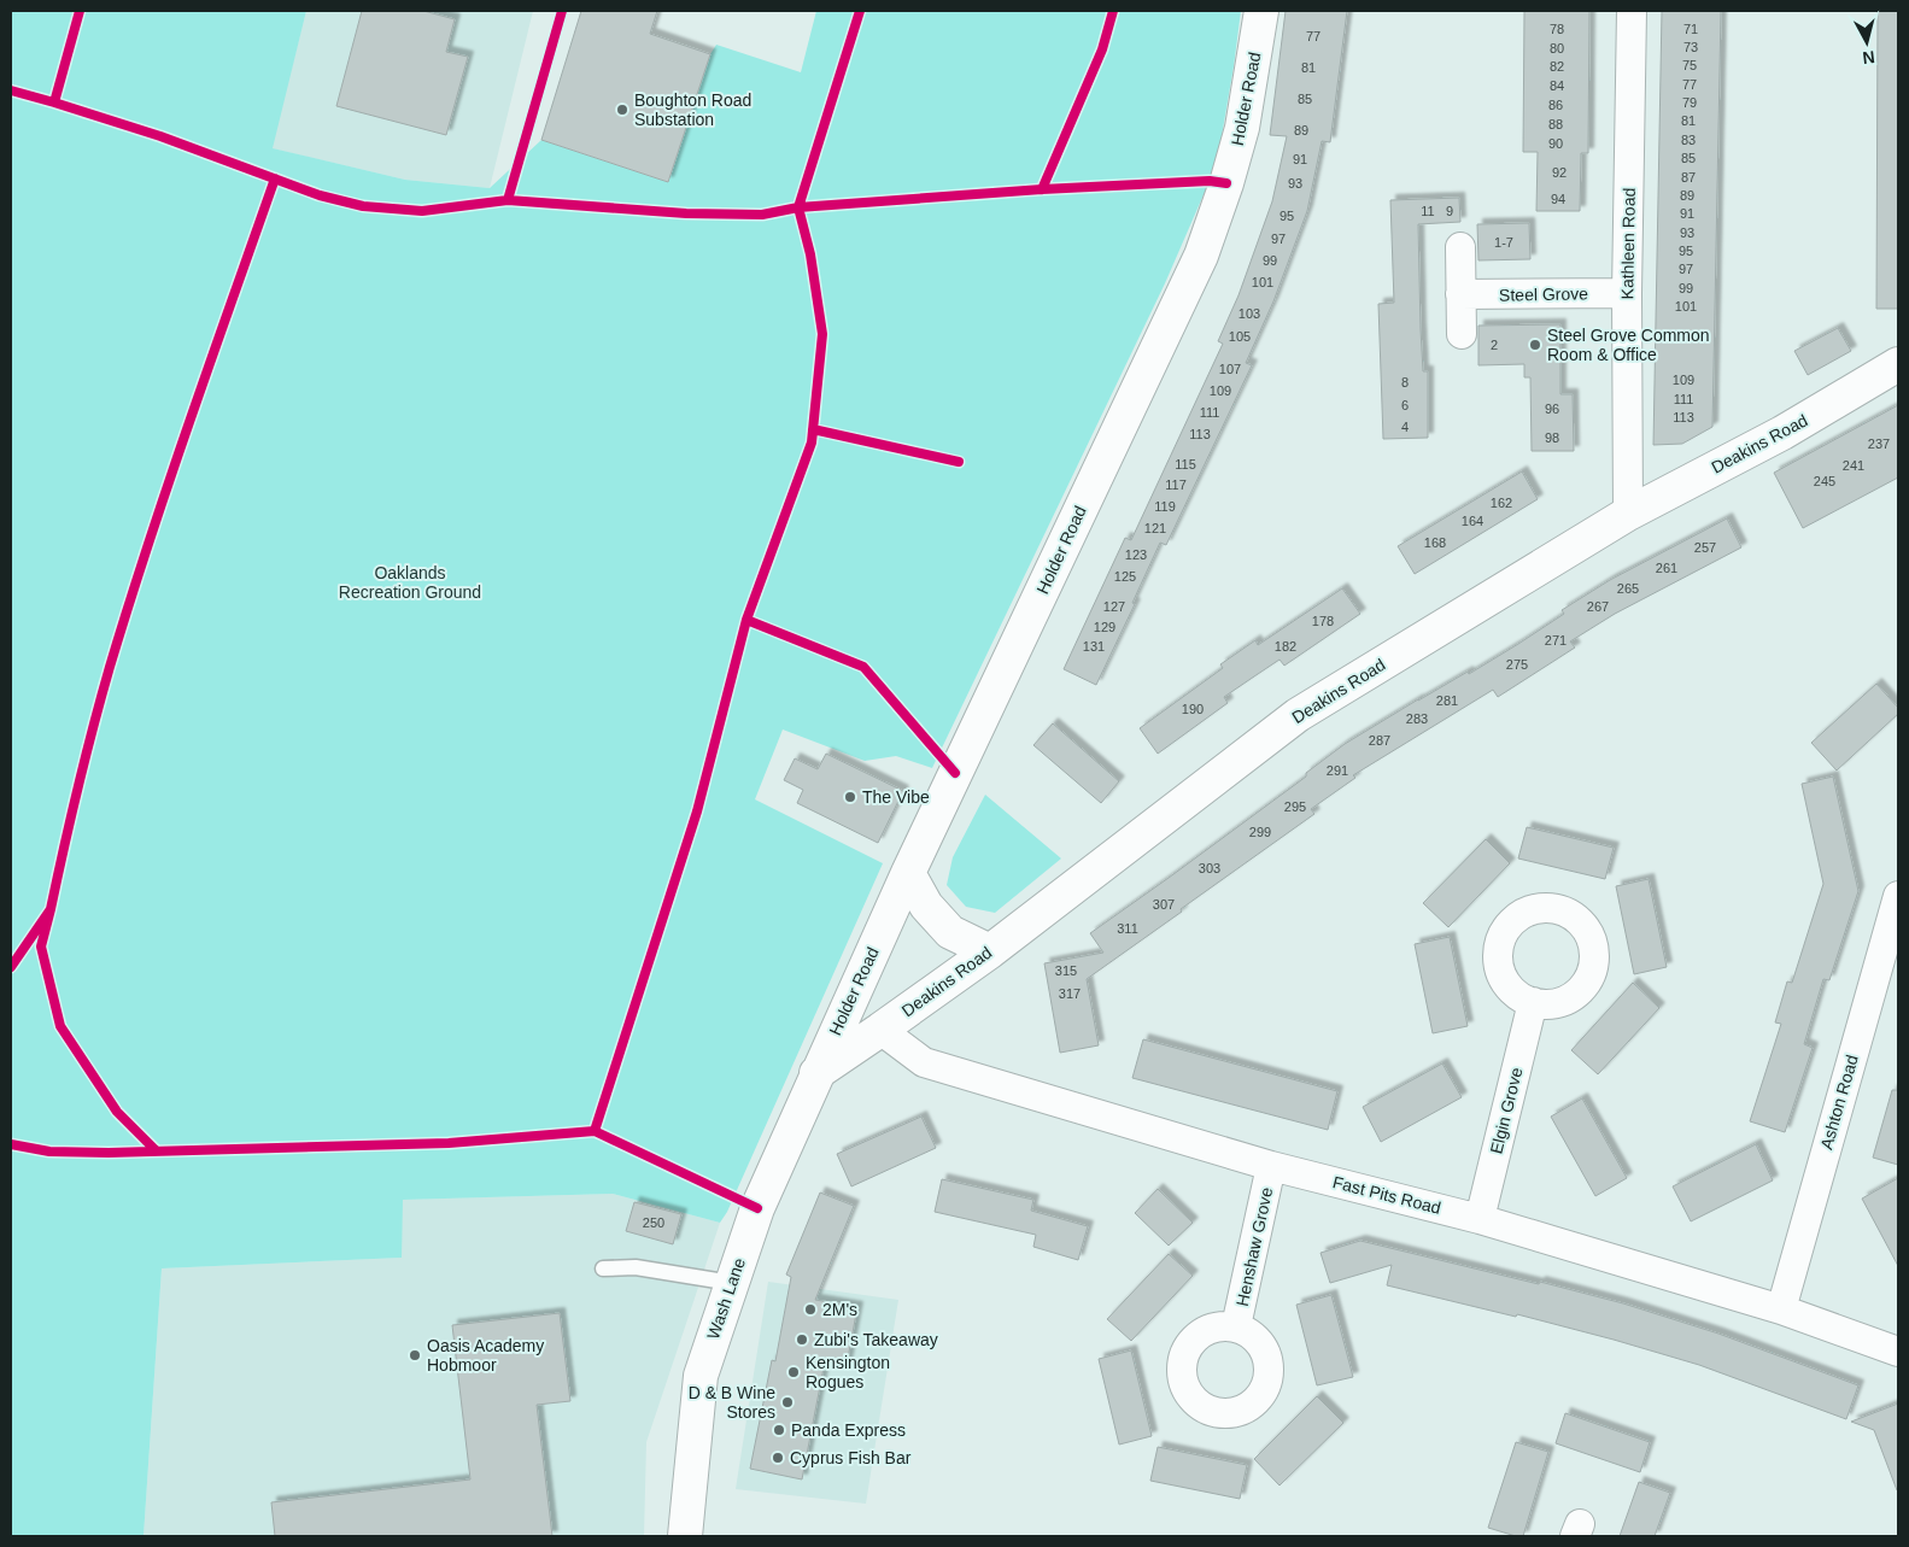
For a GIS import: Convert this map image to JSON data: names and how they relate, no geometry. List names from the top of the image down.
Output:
{
  "streets": {
    "street": [
      "Holder Road",
      "Kathleen Road",
      "Steel Grove",
      "Deakins Road",
      "Ashton Road",
      "Elgin Grove",
      "Fast Pits Road",
      "Henshaw Grove",
      "Wash Lane"
    ]
  },
  "crossings": [
    ["Holder Road", "Deakins Road"],
    ["Holder Road", "Wash Lane"],
    ["Kathleen Road", "Steel Grove"],
    ["Kathleen Road", "Deakins Road"],
    ["Deakins Road", "Fast Pits Road"],
    ["Deakins Road", "Wash Lane"],
    ["Ashton Road", "Fast Pits Road"],
    ["Elgin Grove", "Fast Pits Road"],
    ["Fast Pits Road", "Henshaw Grove"]
  ],
  "parks": ["Oaklands Recreation Ground"],
  "places": [
    "Boughton Road Substation",
    "Steel Grove Common Room & Office",
    "The Vibe",
    "2M's",
    "Zubi's Takeaway",
    "Oasis Academy Hobmoor",
    "Kensington Rogues",
    "D & B Wine Stores",
    "Panda Express",
    "Cyprus Fish Bar"
  ],
  "house_numbers": [
    "78",
    "71",
    "77",
    "73",
    "80",
    "75",
    "82",
    "81",
    "77",
    "84",
    "85",
    "79",
    "86",
    "81",
    "88",
    "89",
    "83",
    "90",
    "85",
    "91",
    "92",
    "87",
    "93",
    "89",
    "94",
    "11",
    "9",
    "91",
    "95",
    "93",
    "97",
    "1-7",
    "95",
    "99",
    "97",
    "101",
    "99",
    "101",
    "103",
    "105",
    "2",
    "107",
    "109",
    "8",
    "109",
    "111",
    "6",
    "96",
    "111",
    "113",
    "4",
    "113",
    "98",
    "237",
    "115",
    "241",
    "245",
    "117",
    "162",
    "119",
    "164",
    "121",
    "168",
    "257",
    "123",
    "261",
    "125",
    "265",
    "127",
    "267",
    "178",
    "129",
    "271",
    "131",
    "182",
    "275",
    "281",
    "190",
    "283",
    "287",
    "291",
    "295",
    "299",
    "303",
    "307",
    "311",
    "315",
    "317",
    "250"
  ],
  "north": "bottom"
}
